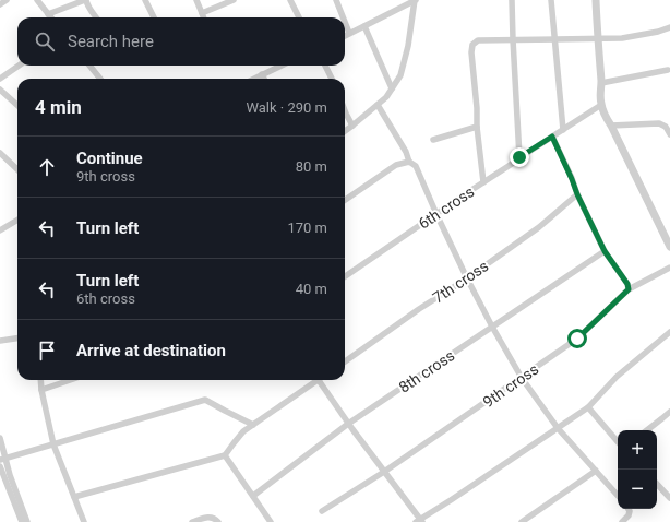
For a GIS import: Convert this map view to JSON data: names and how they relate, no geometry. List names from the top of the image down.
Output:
{
  "streets": {
    "street": [
      "6th cross",
      "7th cross",
      "8th cross",
      "9th cross"
    ]
  },
  "page": {
    "search": "Search here",
    "heading": ["4 min", "Walk · 290 m"],
    "list": [
      ["Continue", "9th cross", "80 m"],
      ["Turn left", "170 m"],
      ["Turn left", "6th cross", "40 m"],
      "Arrive at destination"
    ],
    "map_buttons": ["+", "−"]
  }
}
